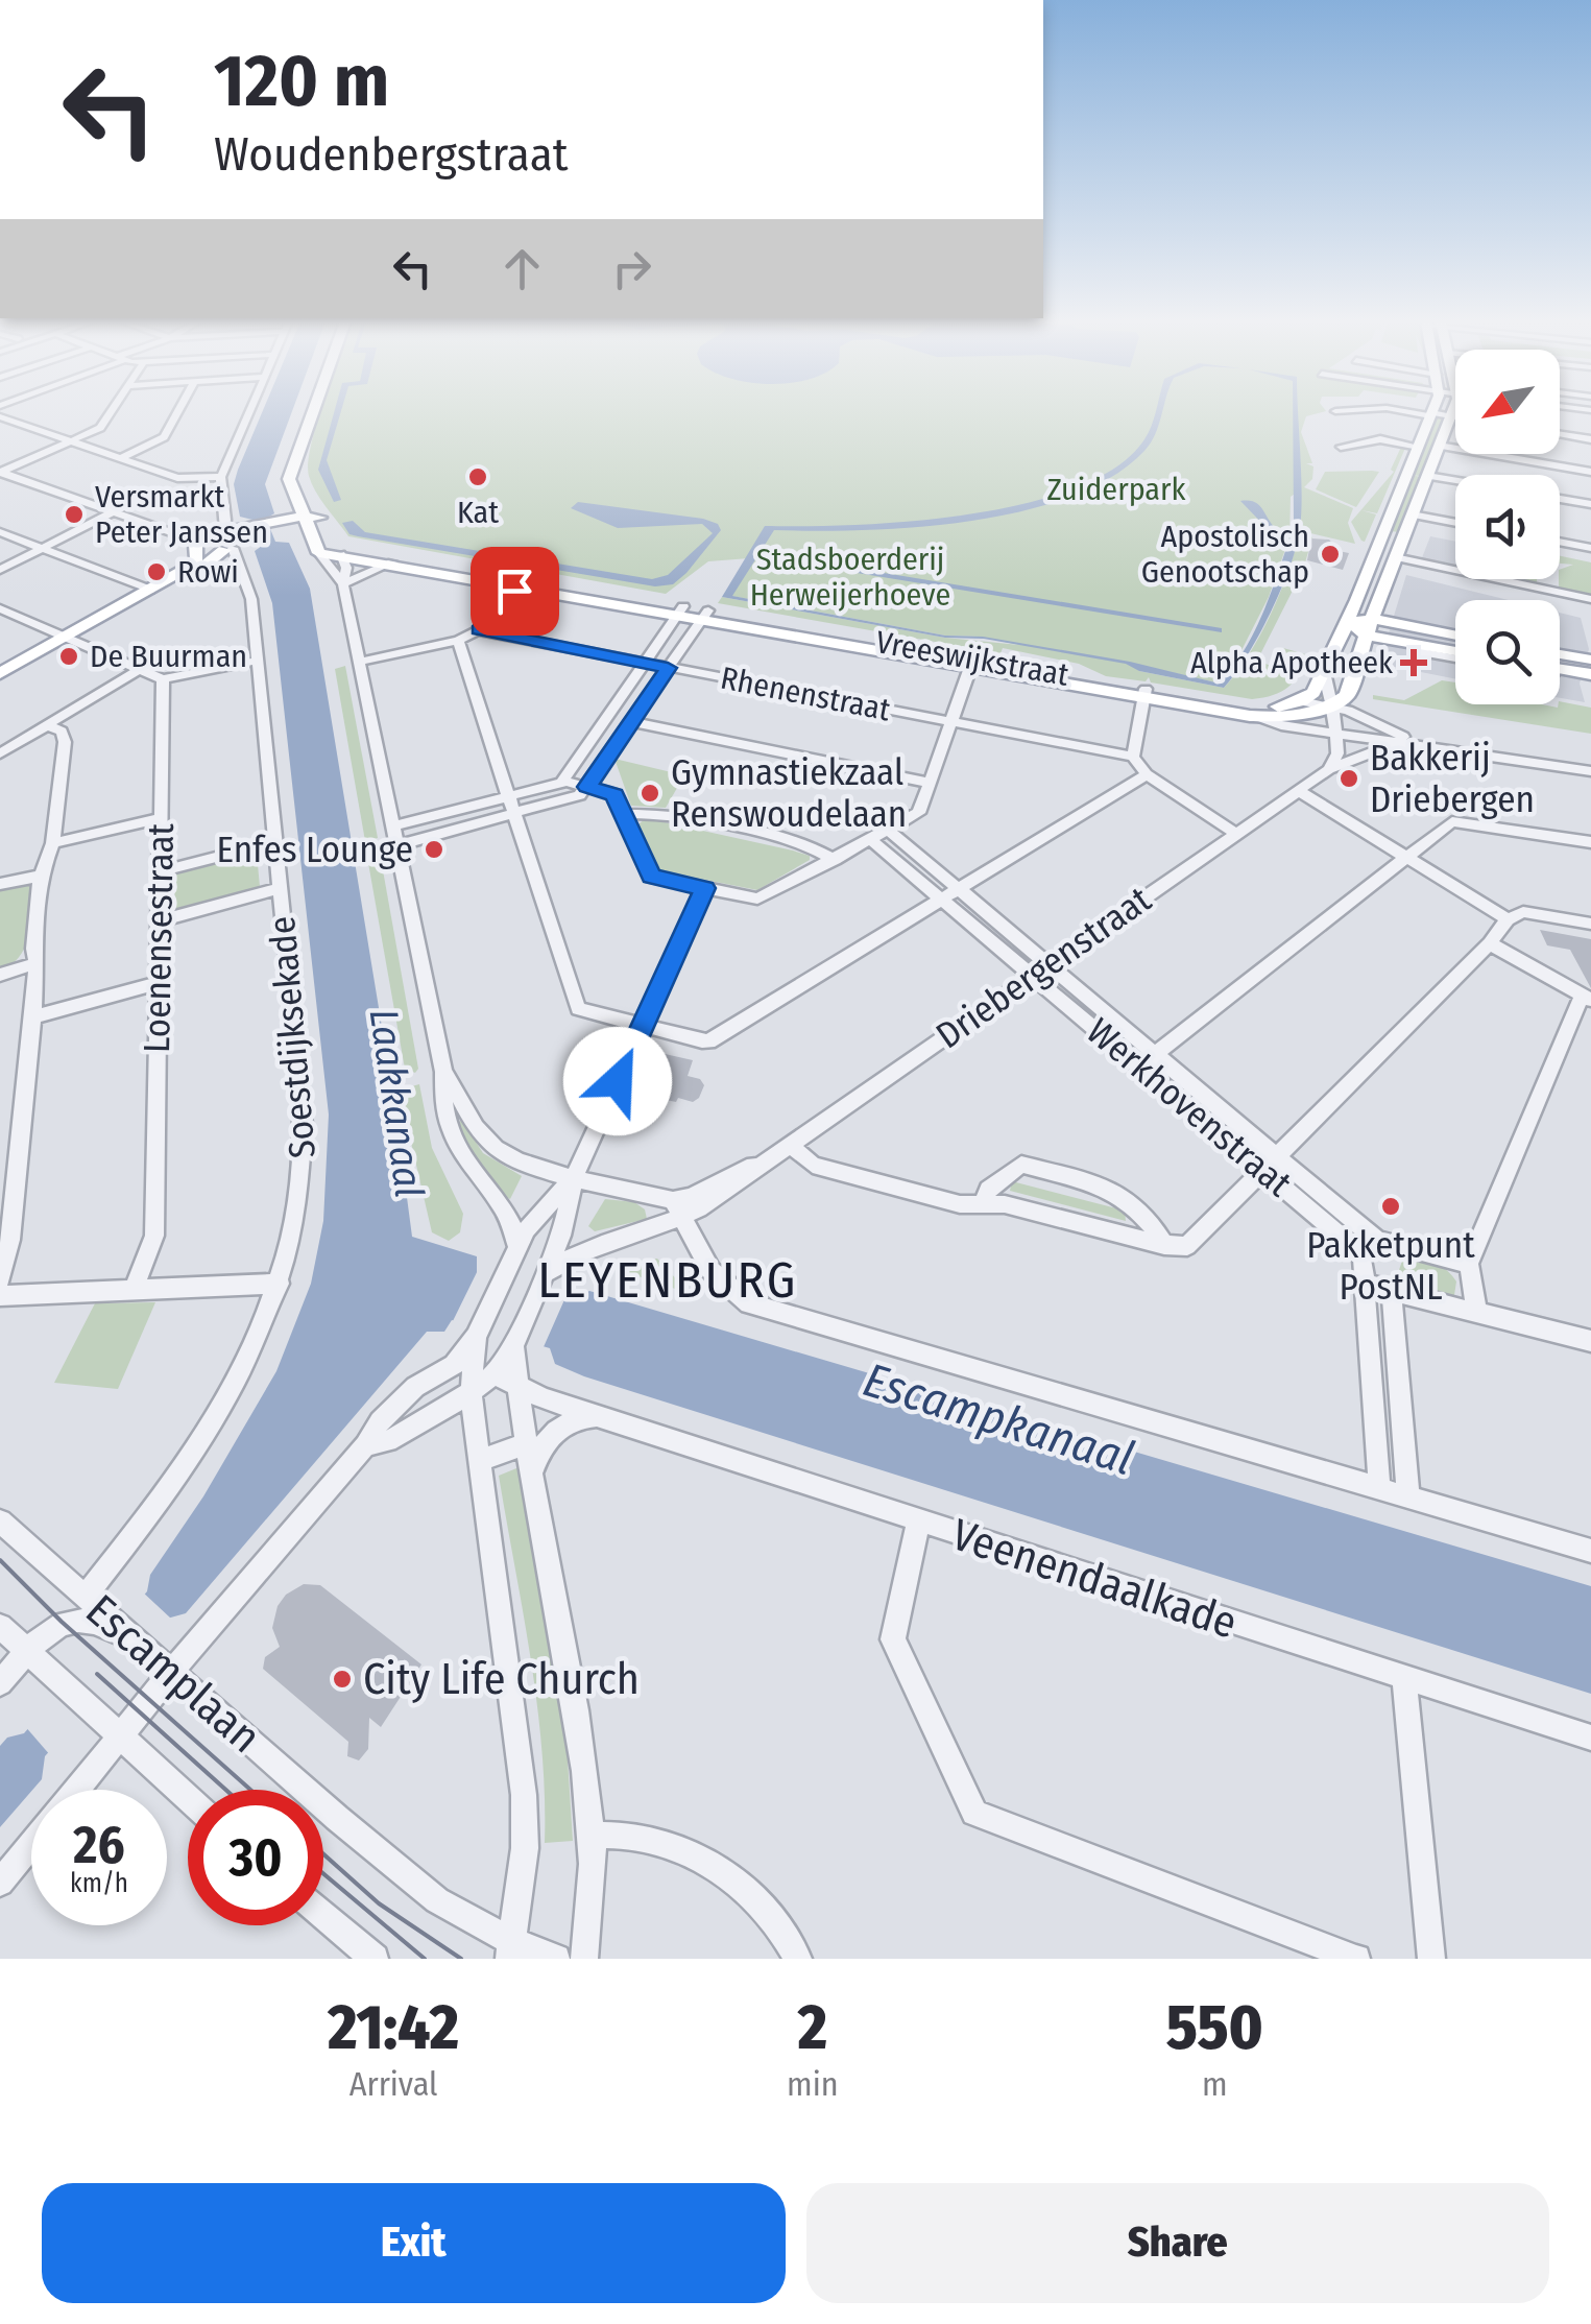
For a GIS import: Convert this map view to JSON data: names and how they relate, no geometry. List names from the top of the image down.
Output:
{
  "streets": {
    "main road": ["Vreeswijkstraat"],
    "street": [
      "Rhenenstraat",
      "Loenensestraat",
      "Driebergenstraat",
      "Soestdijksekade",
      "Werkhovenstraat",
      "Veenendaalkade",
      "Escamplaan"
    ]
  },
  "crossings": [
    ["Vreeswijkstraat", "Driebergenstraat"],
    ["Driebergenstraat", "Werkhovenstraat"],
    ["Soestdijksekade", "Escamplaan"]
  ],
  "districts": ["LEYENBURG"],
  "water": ["Laakkanaal", "Escampkanaal"],
  "parks": ["Zuiderpark", "Stadsboerderij Herweijerhoeve"],
  "places": {
    "other": [
      "Kat",
      "Versmarkt Peter Janssen",
      "Apostolisch Genootschap",
      "Rowi",
      "De Buurman",
      "Bakkerij Driebergen",
      "Gymnastiekzaal Renswoudelaan",
      "Enfes Lounge",
      "Pakketpunt PostNL",
      "City Life Church"
    ],
    "health": ["Alpha Apotheek"]
  },
  "north": "bottom left",
  "page": {
    "turn": ["120 m", "Woudenbergstraat"],
    "speed": "26 km/h",
    "limit": "30",
    "eta": [
      "21:42",
      "Arrival",
      "2",
      "min",
      "550",
      "m"
    ],
    "buttons": ["Exit", "Share"]
  }
}
